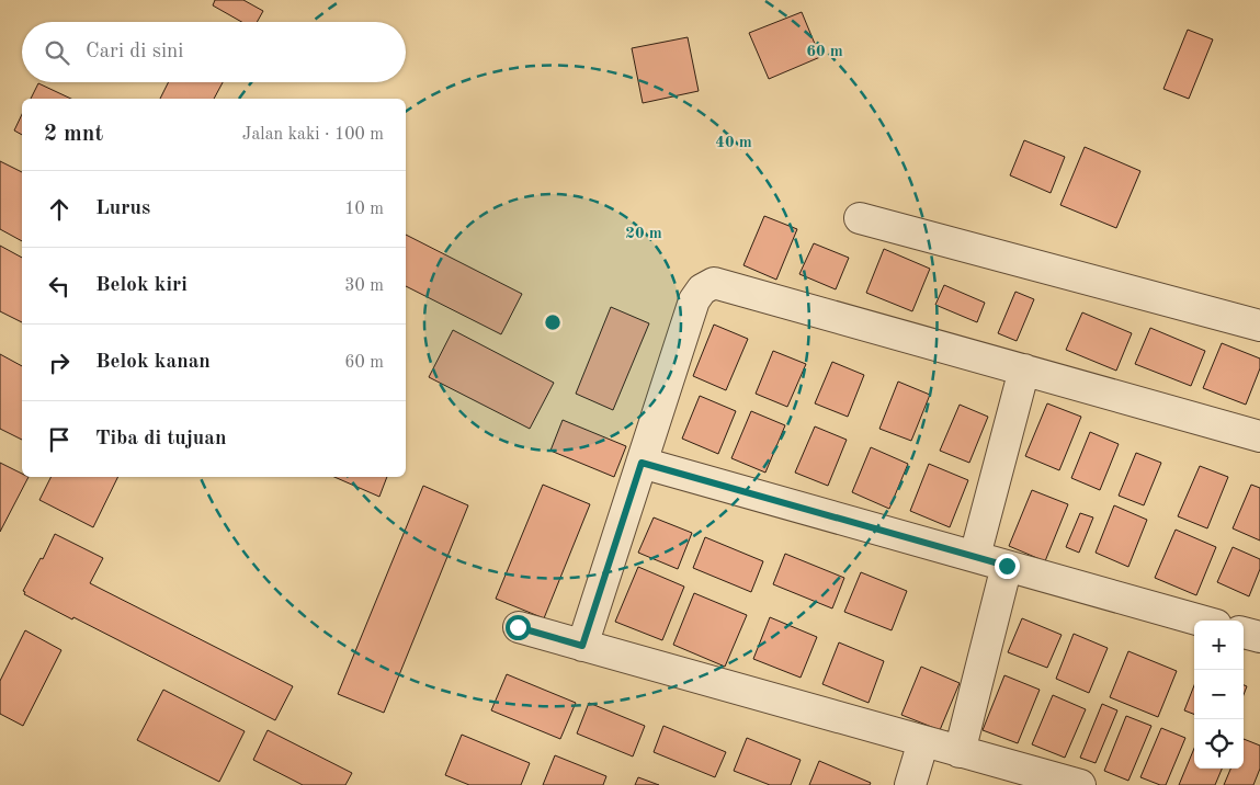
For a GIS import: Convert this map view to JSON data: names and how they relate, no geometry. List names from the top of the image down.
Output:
{
  "page": {
    "search": "Cari di sini",
    "heading": ["2 mnt", "Jalan kaki · 100 m"],
    "list": [
      ["Lurus", "10 m"],
      ["Belok kiri", "30 m"],
      ["Belok kanan", "60 m"],
      "Tiba di tujuan"
    ],
    "map_buttons": ["+", "−"]
  },
  "rings": ["60 m", "40 m", "20 m"]
}
